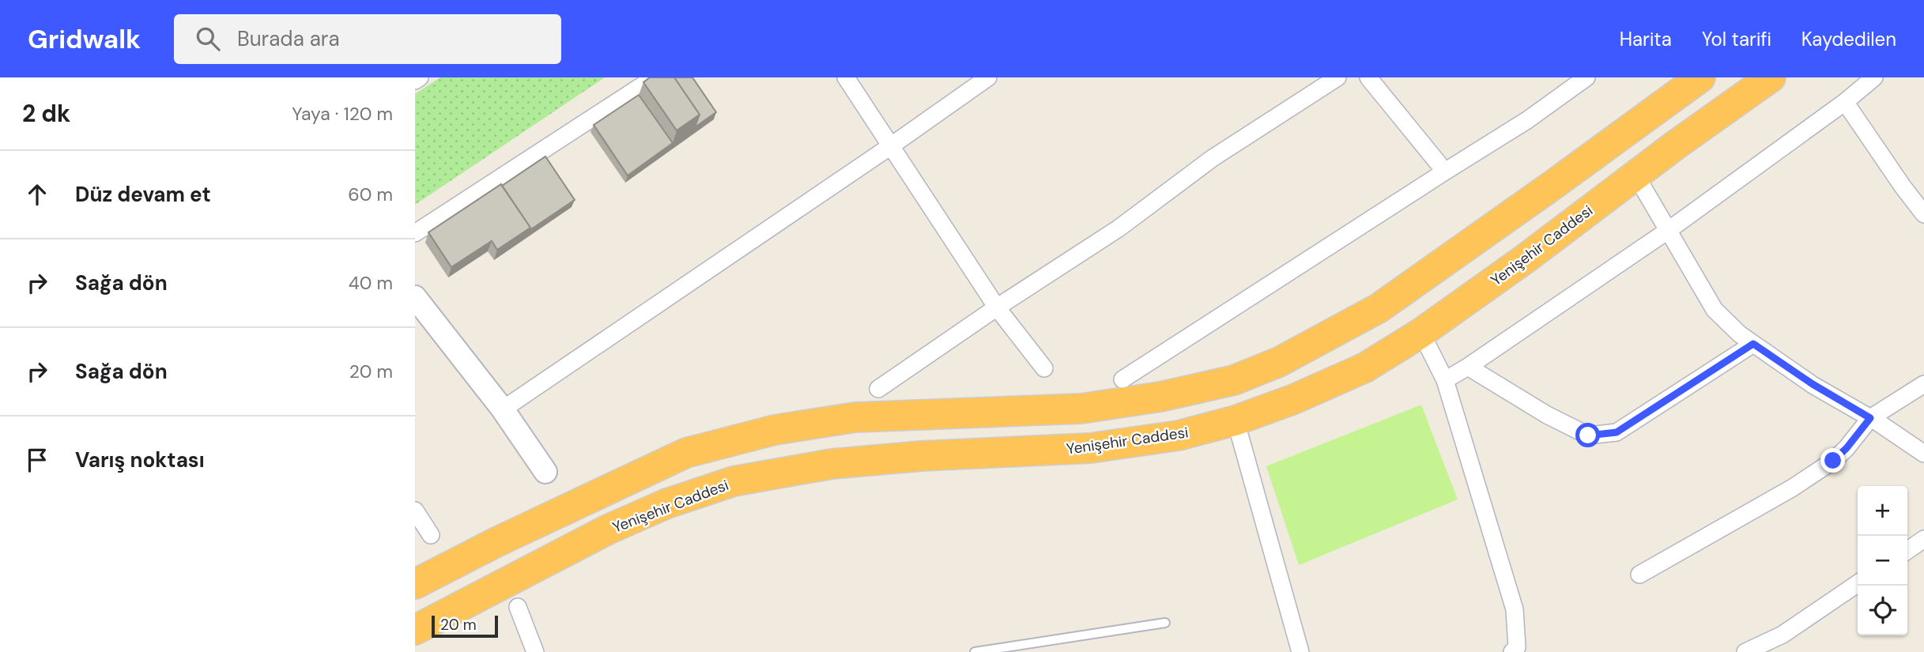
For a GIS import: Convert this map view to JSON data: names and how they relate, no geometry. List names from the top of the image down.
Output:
{
  "streets": {
    "highway": ["Yenişehir Caddesi"]
  },
  "scale_bar": "20 m",
  "page": {
    "header": "Gridwalk",
    "search": "Burada ara",
    "nav": ["Harita", "Yol tarifi", "Kaydedilen"],
    "heading": ["2 dk", "Yaya · 120 m"],
    "list": [
      ["Düz devam et", "60 m"],
      ["Sağa dön", "40 m"],
      ["Sağa dön", "20 m"],
      "Varış noktası"
    ],
    "map_buttons": ["+", "−"],
    "scale": "20 m"
  }
}
